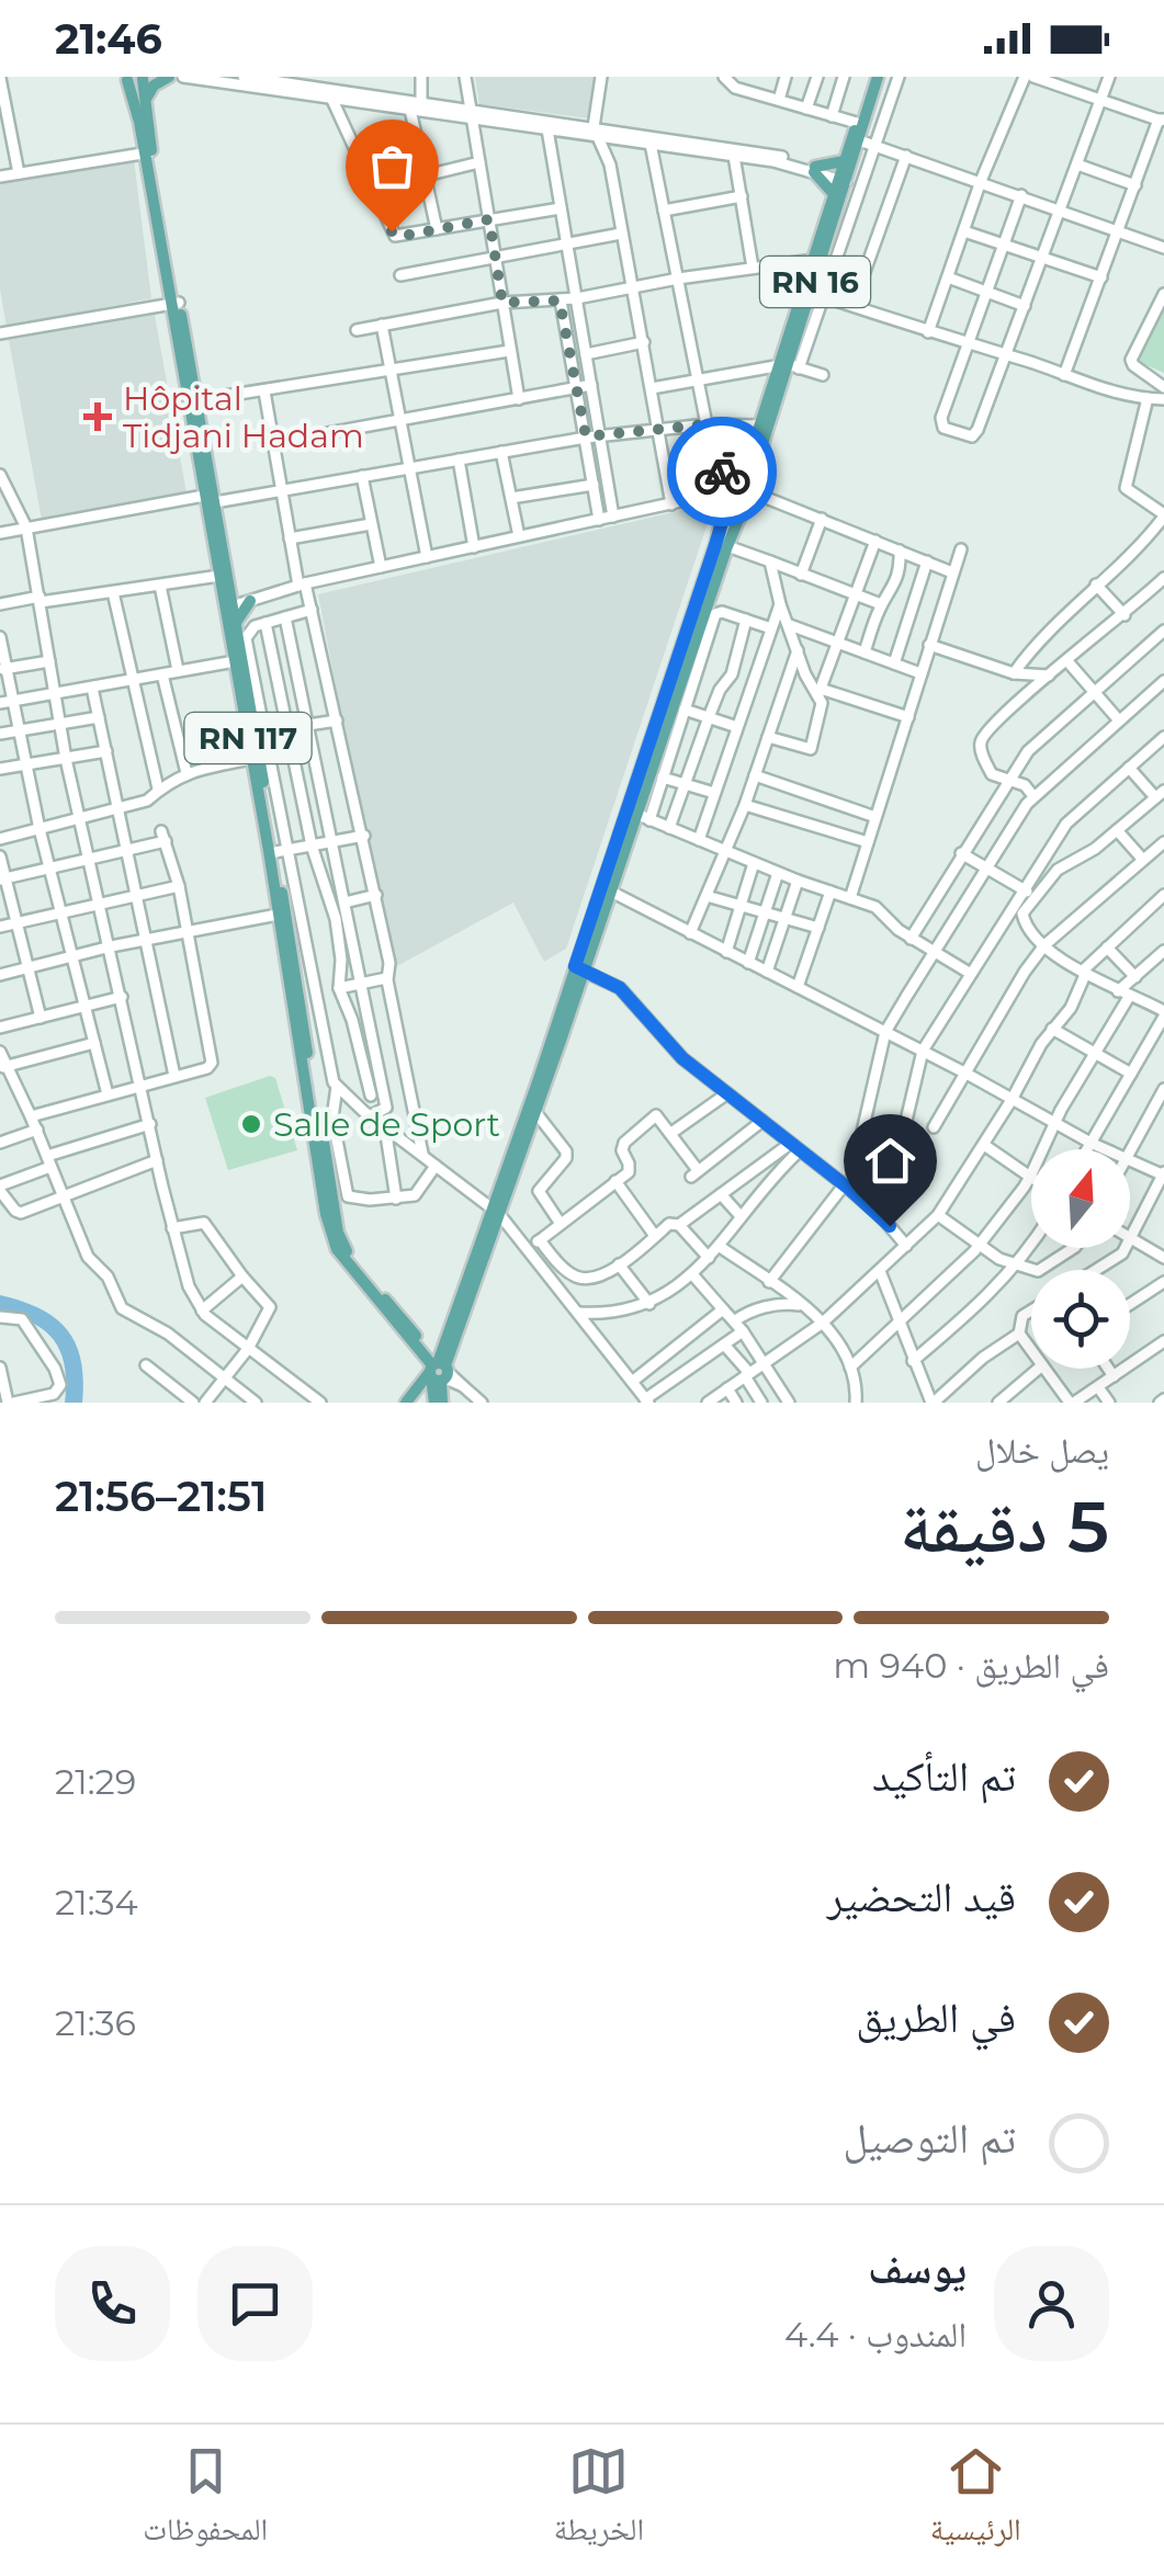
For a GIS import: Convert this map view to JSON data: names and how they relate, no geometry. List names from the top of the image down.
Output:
{
  "streets": {
    "main road": ["RN 16", "RN 117"]
  },
  "crossings": [
    ["RN 16", "RN 117"]
  ],
  "places": {
    "health": ["Hôpital Tidjani Hadam"],
    "other": ["Salle de Sport"]
  },
  "north": "top",
  "page": {
    "status": "21:46",
    "heading": ["5 دقيقة", "يصل خلال", "21:51–21:56"],
    "panel": ["يوسف", "المندوب · 4.4"],
    "bar": "في الطريق · 940 m",
    "list": [
      ["تم التأكيد", "21:29"],
      ["قيد التحضير", "21:34"],
      ["في الطريق", "21:36"],
      "تم التوصيل"
    ],
    "tabs": ["الرئيسية", "الخريطة", "المحفوظات"]
  }
}
